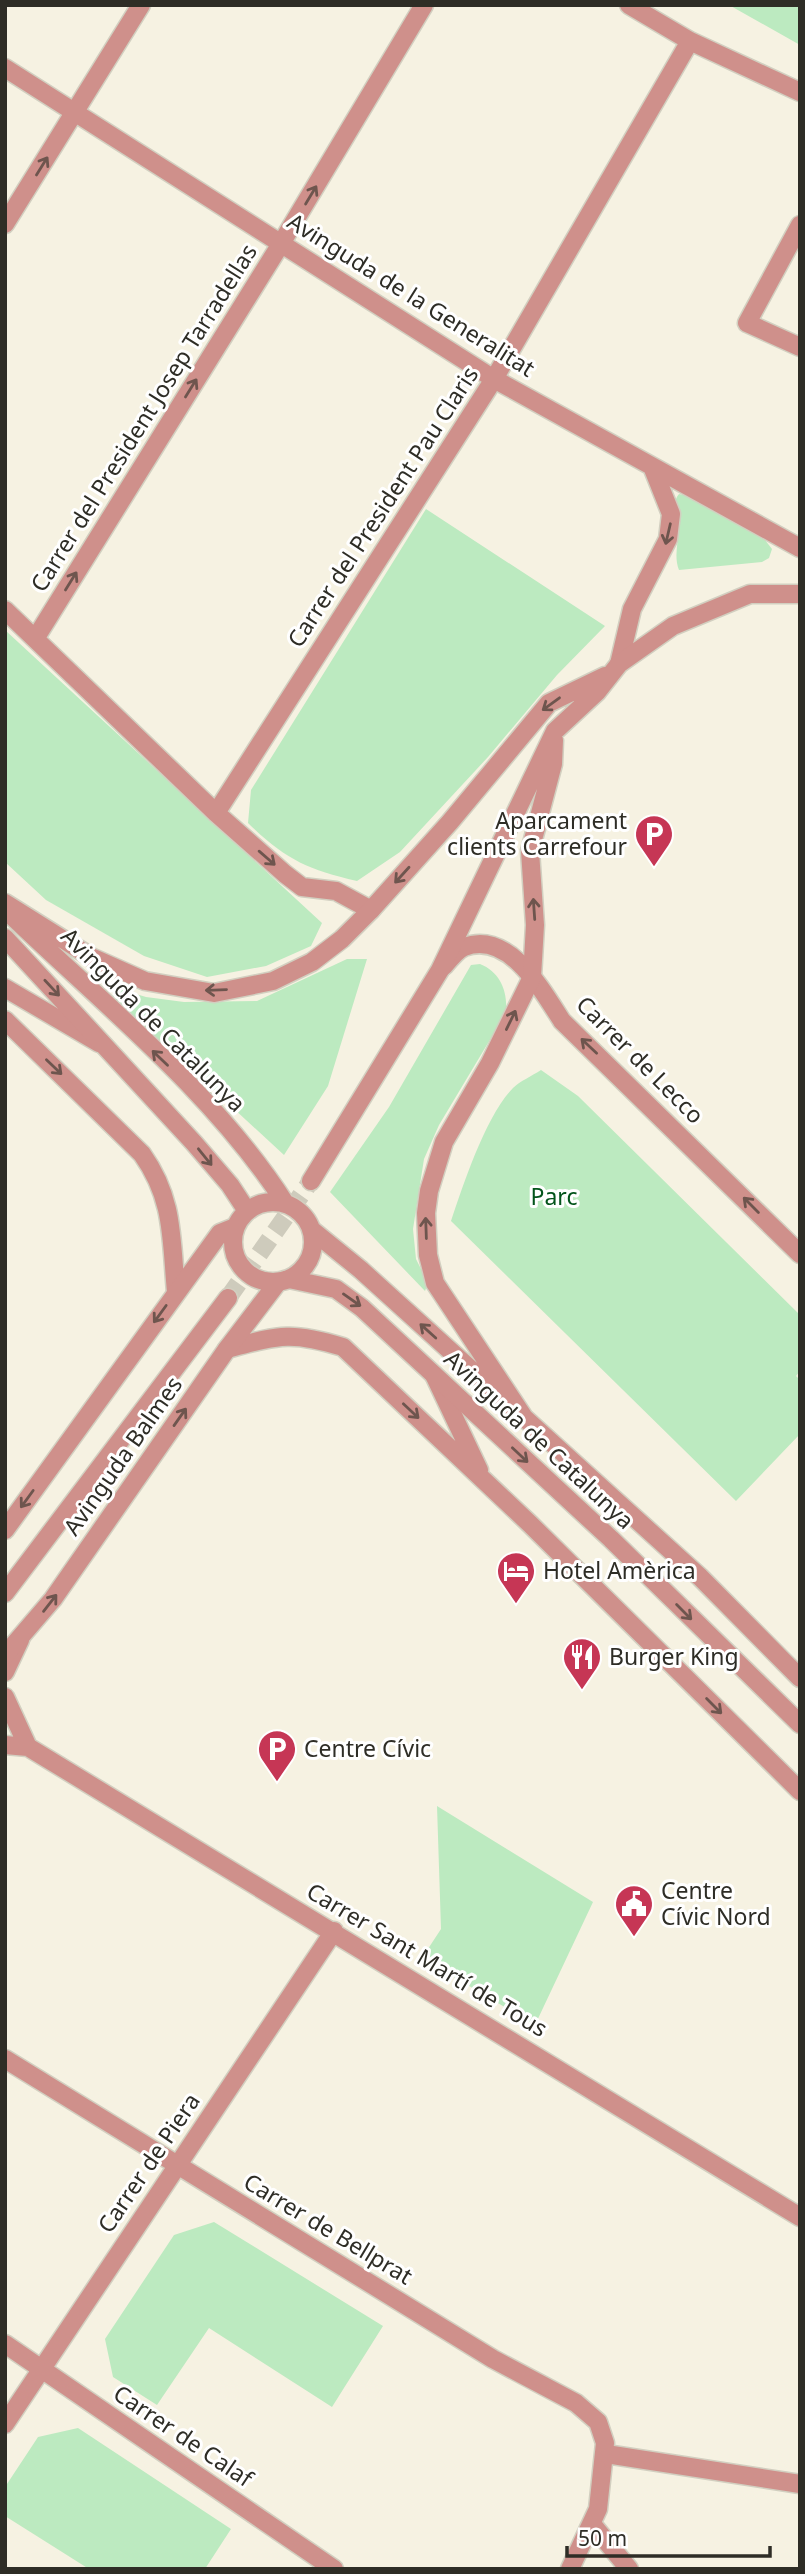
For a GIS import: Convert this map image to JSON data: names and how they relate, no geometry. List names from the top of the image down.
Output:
{
  "streets": {
    "street": [
      "Avinguda de la Generalitat",
      "Carrer del President Josep Tarradellas",
      "Carrer del President Pau Claris",
      "Avinguda de Catalunya",
      "Carrer de Lecco",
      "Avinguda Balmes",
      "Carrer Sant Martí de Tous",
      "Carrer de Piera",
      "Carrer de Bellprat",
      "Carrer de Calaf"
    ]
  },
  "crossings": [
    ["Avinguda de la Generalitat", "Carrer del President Josep Tarradellas"],
    ["Avinguda de la Generalitat", "Carrer del President Pau Claris"],
    ["Avinguda de Catalunya", "Avinguda Balmes"],
    ["Carrer Sant Martí de Tous", "Carrer de Piera"],
    ["Carrer de Piera", "Carrer de Bellprat"],
    ["Carrer de Piera", "Carrer de Calaf"]
  ],
  "one_way": ["Carrer del President Josep Tarradellas", "Carrer de Lecco"],
  "parks": ["Parc"],
  "places": {
    "parking": ["Aparcament clients Carrefour", "Centre Cívic"],
    "hotel": ["Hotel Amèrica"],
    "restaurant": ["Burger King"],
    "public building": ["Centre Cívic Nord"]
  },
  "scale_bar": "50 m"
}
